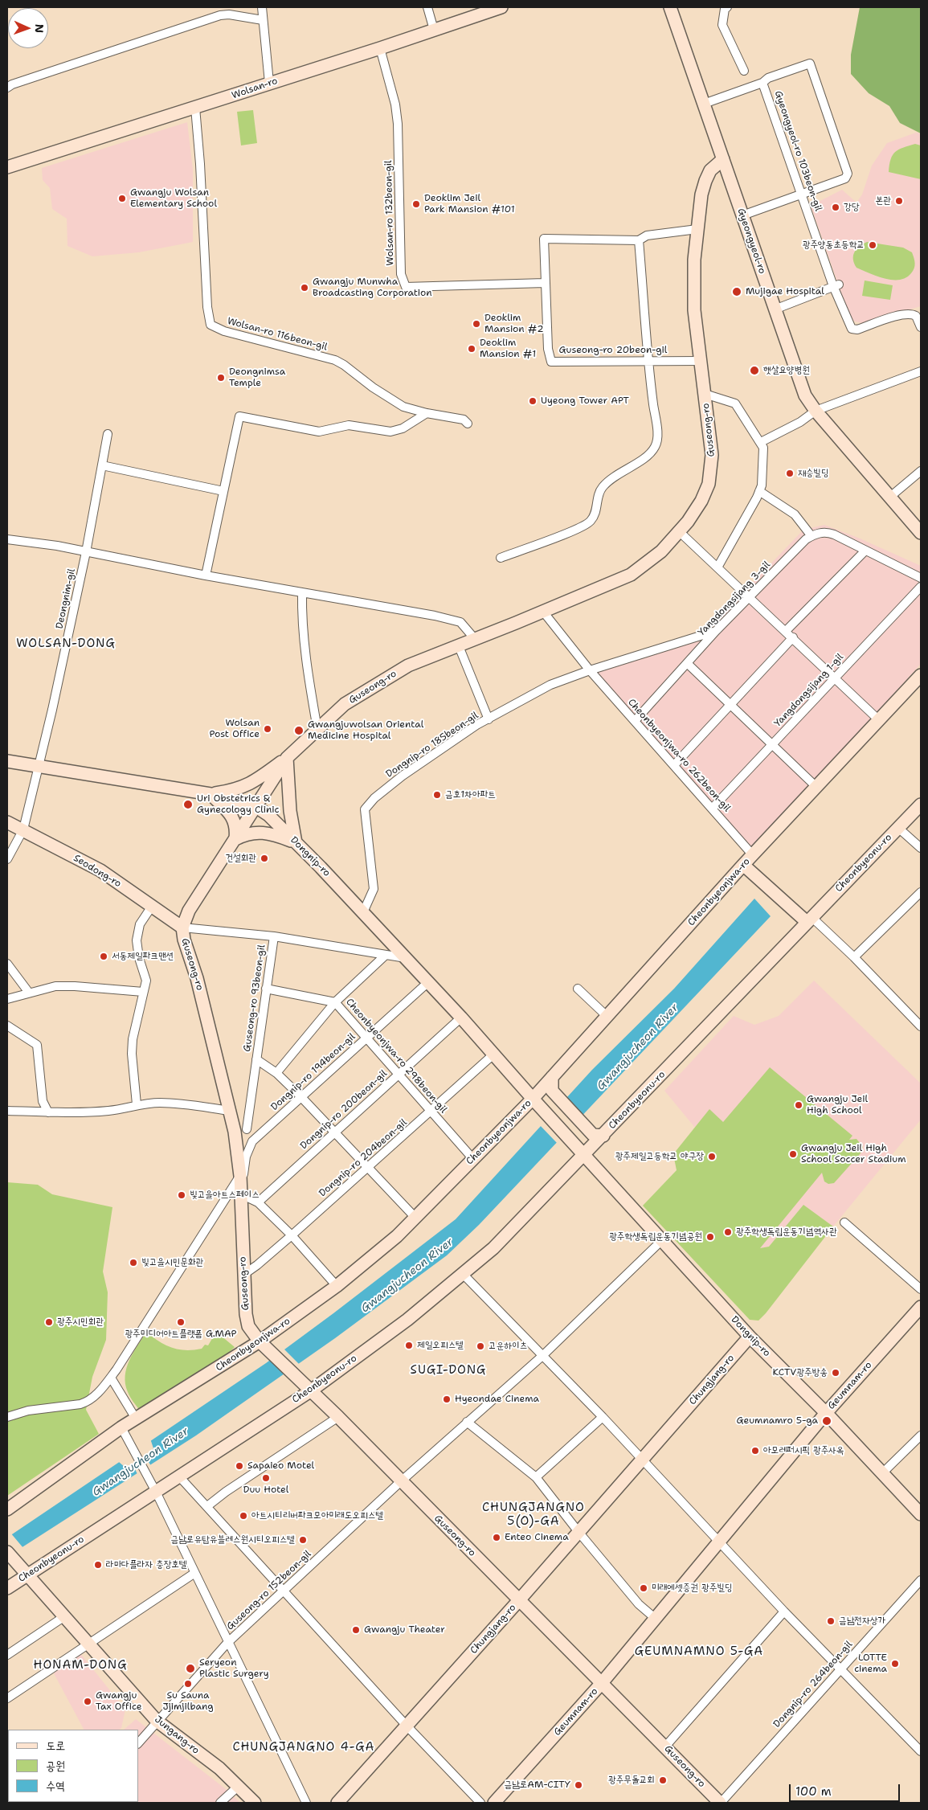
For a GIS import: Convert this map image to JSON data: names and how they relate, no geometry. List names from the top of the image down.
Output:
{
  "streets": {
    "street": [
      "Wolsan-ro",
      "Gyeongyeol-ro 103beon-gil",
      "Wolsan-ro 132beon-gil",
      "Gyeongyeol-ro",
      "Wolsan-ro 116beon-gil",
      "Guseong-ro 20beon-gil",
      "Guseong-ro",
      "Deongnim-gil",
      "Yangdongsijang 3-gil",
      "Yangdongsijang 1-gil",
      "Dongnip-ro 185beon-gil",
      "Cheonbyeonjwa-ro 262beon-gil",
      "Dongnip-ro",
      "Cheonbyeonu-ro",
      "Seodong-ro",
      "Cheonbyeonjwa-ro",
      "Guseong-ro 93beon-gil",
      "Cheonbyeonjwa-ro 298beon-gil",
      "Dongnip-ro 194beon-gil",
      "Dongnip-ro 200beon-gil",
      "Dongnip-ro 204beon-gil",
      "Chungjang-ro",
      "Geumnam-ro",
      "Guseong-ro 152beon-gil",
      "Dongnip-ro 264beon-gil",
      "Jungang-ro"
    ]
  },
  "crossings": [
    ["Wolsan-ro", "Wolsan-ro 132beon-gil"],
    ["Wolsan-ro", "Wolsan-ro 116beon-gil"],
    ["Gyeongyeol-ro 103beon-gil", "Gyeongyeol-ro"],
    ["Wolsan-ro 132beon-gil", "Guseong-ro 20beon-gil"],
    ["Gyeongyeol-ro", "Guseong-ro"],
    ["Guseong-ro 20beon-gil", "Guseong-ro"],
    ["Guseong-ro", "Cheonbyeonjwa-ro 262beon-gil"],
    ["Guseong-ro", "Dongnip-ro"],
    ["Guseong-ro", "Cheonbyeonu-ro"],
    ["Guseong-ro", "Seodong-ro"],
    ["Guseong-ro", "Cheonbyeonjwa-ro"],
    ["Guseong-ro", "Guseong-ro 93beon-gil"],
    ["Guseong-ro", "Dongnip-ro 194beon-gil"],
    ["Guseong-ro", "Dongnip-ro 204beon-gil"],
    ["Guseong-ro", "Chungjang-ro"],
    ["Guseong-ro", "Geumnam-ro"],
    ["Guseong-ro", "Guseong-ro 152beon-gil"],
    ["Guseong-ro", "Dongnip-ro 264beon-gil"],
    ["Deongnim-gil", "Dongnip-ro"],
    ["Deongnim-gil", "Seodong-ro"],
    ["Yangdongsijang 3-gil", "Dongnip-ro 185beon-gil"],
    ["Yangdongsijang 3-gil", "Cheonbyeonjwa-ro 262beon-gil"],
    ["Yangdongsijang 1-gil", "Cheonbyeonjwa-ro 262beon-gil"],
    ["Dongnip-ro 185beon-gil", "Cheonbyeonjwa-ro 262beon-gil"],
    ["Dongnip-ro 185beon-gil", "Dongnip-ro"],
    ["Cheonbyeonjwa-ro 262beon-gil", "Cheonbyeonjwa-ro"],
    ["Dongnip-ro", "Cheonbyeonu-ro"],
    ["Dongnip-ro", "Cheonbyeonjwa-ro"],
    ["Dongnip-ro", "Dongnip-ro 194beon-gil"],
    ["Dongnip-ro", "Dongnip-ro 200beon-gil"],
    ["Dongnip-ro", "Dongnip-ro 204beon-gil"],
    ["Dongnip-ro", "Chungjang-ro"],
    ["Dongnip-ro", "Geumnam-ro"],
    ["Dongnip-ro", "Guseong-ro 152beon-gil"],
    ["Cheonbyeonu-ro", "Jungang-ro"],
    ["Seodong-ro", "Guseong-ro 93beon-gil"],
    ["Cheonbyeonjwa-ro", "Cheonbyeonjwa-ro 298beon-gil"],
    ["Guseong-ro 93beon-gil", "Cheonbyeonjwa-ro 298beon-gil"],
    ["Cheonbyeonjwa-ro 298beon-gil", "Dongnip-ro 194beon-gil"],
    ["Cheonbyeonjwa-ro 298beon-gil", "Dongnip-ro 200beon-gil"],
    ["Cheonbyeonjwa-ro 298beon-gil", "Dongnip-ro 204beon-gil"],
    ["Guseong-ro 152beon-gil", "Jungang-ro"]
  ],
  "districts": [
    "WOLSAN-DONG",
    "SUGI-DONG",
    "CHUNGJANGNO 5(O)-GA",
    "GEUMNAMNO 5-GA",
    "HONAM-DONG",
    "CHUNGJANGNO 4-GA"
  ],
  "water": ["Gwangjucheon River"],
  "places": [
    "Gwangju Wolsan Elementary School",
    "본관",
    "Deoklim Jeil Park Mansion #101",
    "강당",
    "광주양동초등학교",
    "Gwangju Munwha Broadcasting Corporation",
    "Mujigae Hospital",
    "Deoklim Mansion #2",
    "Deoklim Mansion #1",
    "햇살요양병원",
    "Deongnimsa Temple",
    "Uyeong Tower APT",
    "재승빌딩",
    "Wolsan Post Office",
    "Gwangjuwolsan Oriental Medicine Hospital",
    "금호1차아파트",
    "Uri Obstetrics & Gynecology Clinic",
    "건설회관",
    "서동제일파크맨션",
    "Gwangju Jeil High School",
    "Gwangju Jeil High School Soccer Stadium",
    "광주제일고등학교 야구장",
    "빛고을아트스페이스",
    "광주학생독립운동기념역사관",
    "광주학생독립운동기념공원",
    "빛고을시민문화관",
    "광주시민회관",
    "광주미디어아트플랫폼 G.MAP",
    "제일오피스텔",
    "고운하이츠",
    "KCTV광주방송",
    "Hyeondae Cinema",
    "Geumnamro 5-ga",
    "아모레퍼시픽 광주사옥",
    "Sapaieo Motel",
    "Duu Hotel",
    "아트시티리버파크모아미래도오피스텔",
    "Enteo Cinema",
    "금남로유탑유블레스원시티오피스텔",
    "라마다플라자 충장호텔",
    "미래에셋증권 광주빌딩",
    "금남전자상가",
    "Gwangju Theater",
    "LOTTE cinema",
    "Seryeon Plastic Surgery",
    "Su Sauna Jjimjilbang",
    "Gwangju Tax Office",
    "광주무돌교회",
    "금남로AM-CITY"
  ],
  "legend": ["도로", "공원", "수역"],
  "scale_bar": "100 m",
  "north": "right"
}
